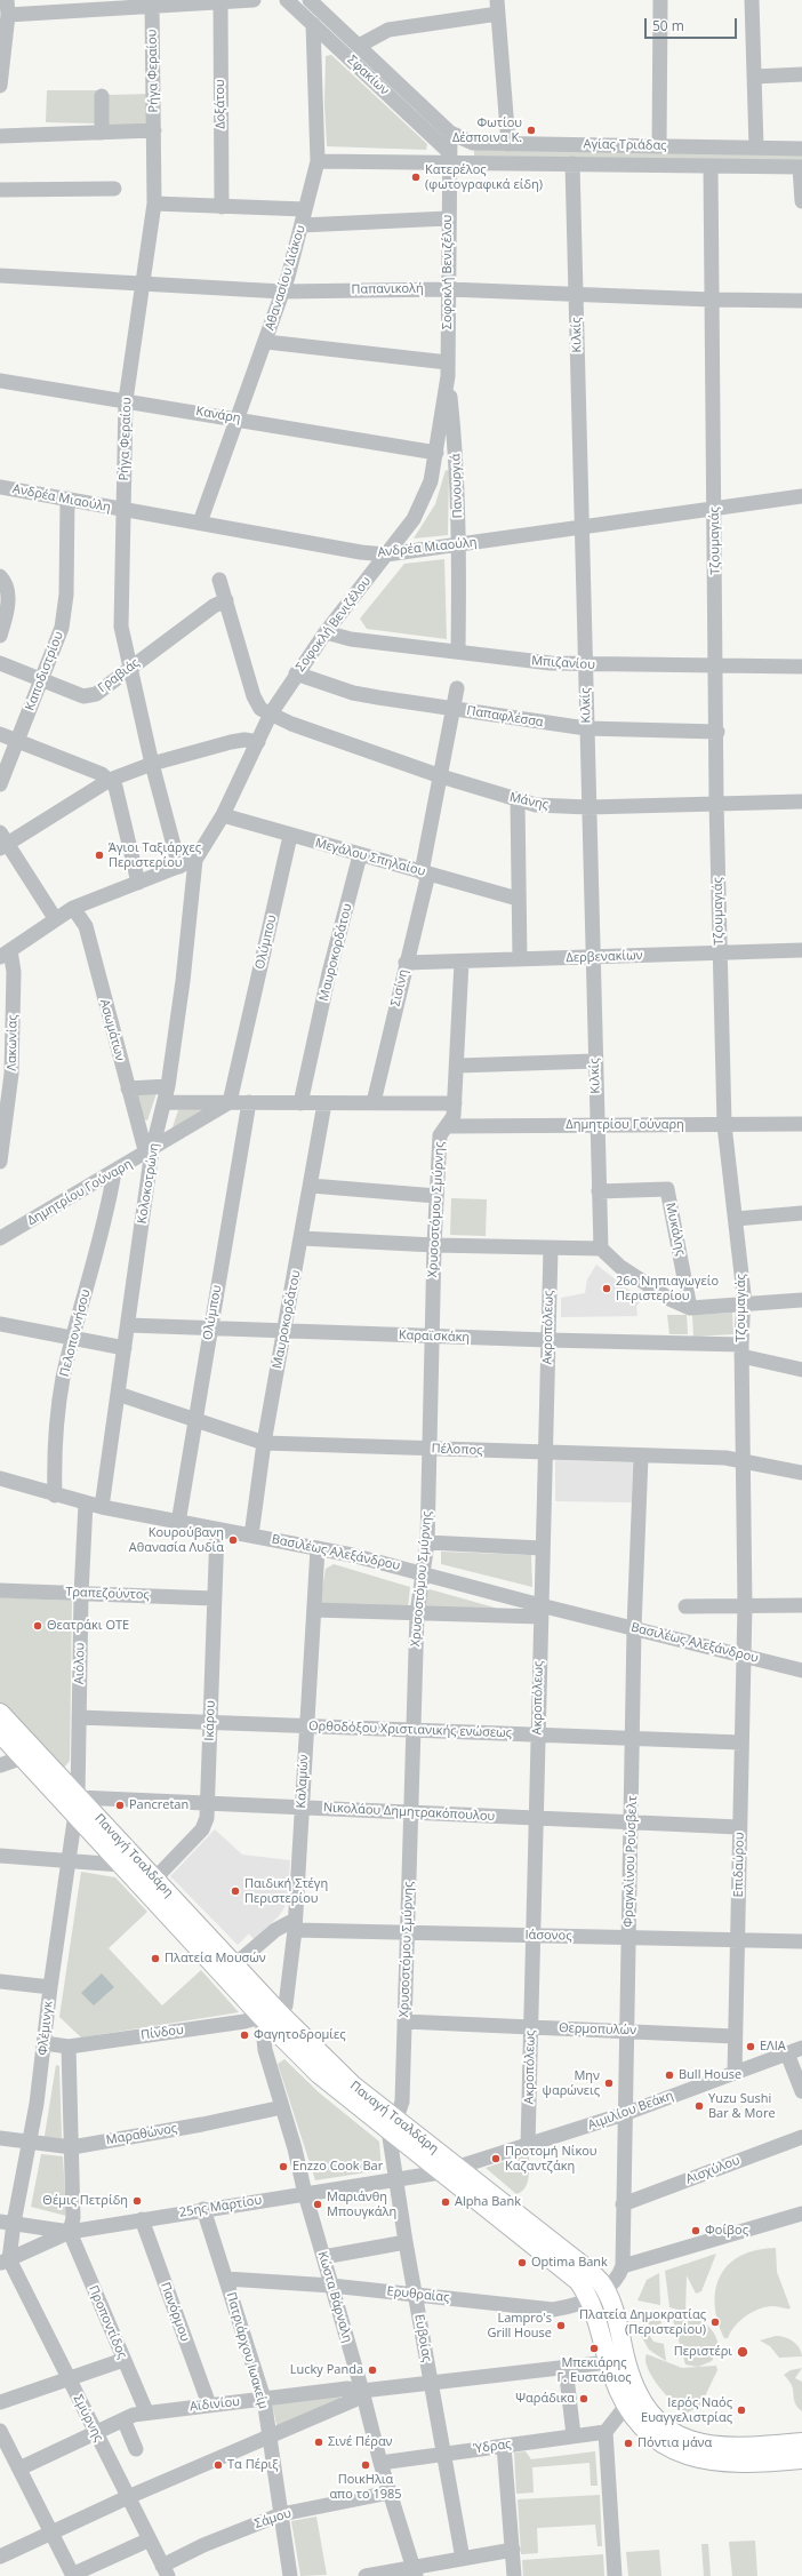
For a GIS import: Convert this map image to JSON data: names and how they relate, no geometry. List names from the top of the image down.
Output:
{
  "streets": {
    "main road": ["Παναγή Τσαλδάρη"],
    "street": [
      "Ρήγα Φεραίου",
      "Σφακίων",
      "Δοξάτου",
      "Αγίας Τριάδας",
      "Σοφοκλή Βενιζέλου",
      "Αθανασίου Διάκου",
      "Παπανικολή",
      "Κιλκίς",
      "Κανάρη",
      "Πανουργιά",
      "Ανδρέα Μιαούλη",
      "Τζουμαγιάς",
      "Μπιζανίου",
      "Καποδιστρίου",
      "Γραβιάς",
      "Παπαφλέσσα",
      "Μάνης",
      "Μεγάλου Σπηλαίου",
      "Ολύμπου",
      "Μαυροκορδάτου",
      "Δερβενακίων",
      "Σισίνη",
      "Ασωμάτων",
      "Λακωνίας",
      "Δημητρίου Γούναρη",
      "Κολοκοτρώνη",
      "Χρυσοστόμου Σμύρνης",
      "Μυκάλης",
      "Ακροπόλεως",
      "Πελοποννήσου",
      "Καραϊσκάκη",
      "Πέλοπος",
      "Βασιλέως Αλεξάνδρου",
      "Τραπεζούντος",
      "Αιόλου",
      "Ικάρου",
      "Ορθοδόξου Χριστιανικής ενώσεως",
      "Καλαμών",
      "Νικολάου Δημητρακόπουλου",
      "Φραγκλίνου Ρούσβελτ",
      "Επιδαύρου",
      "Ιάσονος",
      "Φλέμινγκ",
      "Θερμοπυλών",
      "Πίνδου",
      "Αιμιλίου Βεάκη",
      "Μαραθώνος",
      "Αισχύλου",
      "25ης Μαρτίου",
      "Ερυθραίας",
      "Κώστα Βάρναλη",
      "Πανόρμου",
      "Προποντίδος",
      "Ευβοίας",
      "Πατριάρχου Ιωακείμ",
      "Αϊδινίου",
      "Σμύρνης",
      "Ύδρας",
      "Σάμου"
    ]
  },
  "crossings": [
    ["Ρήγα Φεραίου", "Παπανικολή"],
    ["Ρήγα Φεραίου", "Κανάρη"],
    ["Ρήγα Φεραίου", "Ανδρέα Μιαούλη"],
    ["Ρήγα Φεραίου", "Γραβιάς"],
    ["Σφακίων", "Αγίας Τριάδας"],
    ["Σφακίων", "Σοφοκλή Βενιζέλου"],
    ["Σφακίων", "Αθανασίου Διάκου"],
    ["Αγίας Τριάδας", "Σοφοκλή Βενιζέλου"],
    ["Αγίας Τριάδας", "Αθανασίου Διάκου"],
    ["Αγίας Τριάδας", "Κιλκίς"],
    ["Αγίας Τριάδας", "Τζουμαγιάς"],
    ["Σοφοκλή Βενιζέλου", "Παπανικολή"],
    ["Σοφοκλή Βενιζέλου", "Κανάρη"],
    ["Σοφοκλή Βενιζέλου", "Πανουργιά"],
    ["Σοφοκλή Βενιζέλου", "Ανδρέα Μιαούλη"],
    ["Σοφοκλή Βενιζέλου", "Μπιζανίου"],
    ["Σοφοκλή Βενιζέλου", "Παπαφλέσσα"],
    ["Σοφοκλή Βενιζέλου", "Μάνης"],
    ["Σοφοκλή Βενιζέλου", "Μεγάλου Σπηλαίου"],
    ["Σοφοκλή Βενιζέλου", "Κολοκοτρώνη"],
    ["Αθανασίου Διάκου", "Παπανικολή"],
    ["Αθανασίου Διάκου", "Κανάρη"],
    ["Αθανασίου Διάκου", "Ανδρέα Μιαούλη"],
    ["Παπανικολή", "Κιλκίς"],
    ["Παπανικολή", "Τζουμαγιάς"],
    ["Κιλκίς", "Ανδρέα Μιαούλη"],
    ["Κιλκίς", "Μπιζανίου"],
    ["Κιλκίς", "Παπαφλέσσα"],
    ["Κιλκίς", "Μάνης"],
    ["Κιλκίς", "Δερβενακίων"],
    ["Κιλκίς", "Δημητρίου Γούναρη"],
    ["Κιλκίς", "Μυκάλης"],
    ["Πανουργιά", "Ανδρέα Μιαούλη"],
    ["Πανουργιά", "Μπιζανίου"],
    ["Ανδρέα Μιαούλη", "Τζουμαγιάς"],
    ["Ανδρέα Μιαούλη", "Καποδιστρίου"],
    ["Τζουμαγιάς", "Μπιζανίου"],
    ["Τζουμαγιάς", "Παπαφλέσσα"],
    ["Τζουμαγιάς", "Μάνης"],
    ["Τζουμαγιάς", "Δερβενακίων"],
    ["Τζουμαγιάς", "Δημητρίου Γούναρη"],
    ["Τζουμαγιάς", "Καραϊσκάκη"],
    ["Τζουμαγιάς", "Πέλοπος"],
    ["Τζουμαγιάς", "Βασιλέως Αλεξάνδρου"],
    ["Τζουμαγιάς", "Επιδαύρου"],
    ["Καποδιστρίου", "Γραβιάς"],
    ["Μεγάλου Σπηλαίου", "Ολύμπου"],
    ["Μεγάλου Σπηλαίου", "Μαυροκορδάτου"],
    ["Μεγάλου Σπηλαίου", "Σισίνη"],
    ["Ολύμπου", "Δημητρίου Γούναρη"],
    ["Ολύμπου", "Καραϊσκάκη"],
    ["Ολύμπου", "Πέλοπος"],
    ["Ολύμπου", "Βασιλέως Αλεξάνδρου"],
    ["Μαυροκορδάτου", "Καραϊσκάκη"],
    ["Μαυροκορδάτου", "Πέλοπος"],
    ["Μαυροκορδάτου", "Βασιλέως Αλεξάνδρου"],
    ["Δερβενακίων", "Σισίνη"],
    ["Δερβενακίων", "Χρυσοστόμου Σμύρνης"],
    ["Ασωμάτων", "Δημητρίου Γούναρη"],
    ["Ασωμάτων", "Κολοκοτρώνη"],
    ["Δημητρίου Γούναρη", "Κολοκοτρώνη"],
    ["Δημητρίου Γούναρη", "Χρυσοστόμου Σμύρνης"],
    ["Δημητρίου Γούναρη", "Πελοποννήσου"],
    ["Κολοκοτρώνη", "Καραϊσκάκη"],
    ["Κολοκοτρώνη", "Πέλοπος"],
    ["Κολοκοτρώνη", "Βασιλέως Αλεξάνδρου"],
    ["Χρυσοστόμου Σμύρνης", "Καραϊσκάκη"],
    ["Χρυσοστόμου Σμύρνης", "Πέλοπος"],
    ["Χρυσοστόμου Σμύρνης", "Βασιλέως Αλεξάνδρου"],
    ["Χρυσοστόμου Σμύρνης", "Ορθοδόξου Χριστιανικής ενώσεως"],
    ["Χρυσοστόμου Σμύρνης", "Νικολάου Δημητρακόπουλου"],
    ["Χρυσοστόμου Σμύρνης", "Παναγή Τσαλδάρη"],
    ["Χρυσοστόμου Σμύρνης", "Ιάσονος"],
    ["Χρυσοστόμου Σμύρνης", "Θερμοπυλών"],
    ["Χρυσοστόμου Σμύρνης", "Ευβοίας"],
    ["Ακροπόλεως", "Καραϊσκάκη"],
    ["Ακροπόλεως", "Πέλοπος"],
    ["Ακροπόλεως", "Βασιλέως Αλεξάνδρου"],
    ["Ακροπόλεως", "Ορθοδόξου Χριστιανικής ενώσεως"],
    ["Ακροπόλεως", "Νικολάου Δημητρακόπουλου"],
    ["Ακροπόλεως", "Ιάσονος"],
    ["Ακροπόλεως", "Θερμοπυλών"],
    ["Ακροπόλεως", "Αιμιλίου Βεάκη"],
    ["Πελοποννήσου", "Βασιλέως Αλεξάνδρου"],
    ["Πέλοπος", "Φραγκλίνου Ρούσβελτ"],
    ["Βασιλέως Αλεξάνδρου", "Αιόλου"],
    ["Βασιλέως Αλεξάνδρου", "Ικάρου"],
    ["Βασιλέως Αλεξάνδρου", "Καλαμών"],
    ["Βασιλέως Αλεξάνδρου", "Φραγκλίνου Ρούσβελτ"],
    ["Βασιλέως Αλεξάνδρου", "Επιδαύρου"],
    ["Τραπεζούντος", "Αιόλου"],
    ["Τραπεζούντος", "Ικάρου"],
    ["Αιόλου", "Ορθοδόξου Χριστιανικής ενώσεως"],
    ["Αιόλου", "Νικολάου Δημητρακόπουλου"],
    ["Αιόλου", "Παναγή Τσαλδάρη"],
    ["Αιόλου", "Φλέμινγκ"],
    ["Ικάρου", "Ορθοδόξου Χριστιανικής ενώσεως"],
    ["Ικάρου", "Νικολάου Δημητρακόπουλου"],
    ["Ικάρου", "Παναγή Τσαλδάρη"],
    ["Ορθοδόξου Χριστιανικής ενώσεως", "Καλαμών"],
    ["Ορθοδόξου Χριστιανικής ενώσεως", "Φραγκλίνου Ρούσβελτ"],
    ["Ορθοδόξου Χριστιανικής ενώσεως", "Επιδαύρου"],
    ["Καλαμών", "Νικολάου Δημητρακόπουλου"],
    ["Καλαμών", "Παναγή Τσαλδάρη"],
    ["Καλαμών", "Ιάσονος"],
    ["Καλαμών", "Πίνδου"],
    ["Καλαμών", "Κώστα Βάρναλη"],
    ["Νικολάου Δημητρακόπουλου", "Παναγή Τσαλδάρη"],
    ["Νικολάου Δημητρακόπουλου", "Φραγκλίνου Ρούσβελτ"],
    ["Νικολάου Δημητρακόπουλου", "Επιδαύρου"],
    ["Νικολάου Δημητρακόπουλου", "Φλέμινγκ"],
    ["Παναγή Τσαλδάρη", "Ιάσονος"],
    ["Παναγή Τσαλδάρη", "Φλέμινγκ"],
    ["Παναγή Τσαλδάρη", "Πίνδου"],
    ["Παναγή Τσαλδάρη", "Αιμιλίου Βεάκη"],
    ["Παναγή Τσαλδάρη", "25ης Μαρτίου"],
    ["Παναγή Τσαλδάρη", "Ερυθραίας"],
    ["Παναγή Τσαλδάρη", "Κώστα Βάρναλη"],
    ["Παναγή Τσαλδάρη", "Ευβοίας"],
    ["Παναγή Τσαλδάρη", "Αϊδινίου"],
    ["Φραγκλίνου Ρούσβελτ", "Ιάσονος"],
    ["Φραγκλίνου Ρούσβελτ", "Θερμοπυλών"],
    ["Φραγκλίνου Ρούσβελτ", "Αιμιλίου Βεάκη"],
    ["Φραγκλίνου Ρούσβελτ", "Αισχύλου"],
    ["Επιδαύρου", "Ιάσονος"],
    ["Επιδαύρου", "Θερμοπυλών"],
    ["Επιδαύρου", "Αιμιλίου Βεάκη"],
    ["Φλέμινγκ", "Πίνδου"],
    ["Φλέμινγκ", "Μαραθώνος"],
    ["Φλέμινγκ", "25ης Μαρτίου"],
    ["Φλέμινγκ", "Προποντίδος"],
    ["Φλέμινγκ", "Σμύρνης"],
    ["Πίνδου", "Κώστα Βάρναλη"],
    ["Αιμιλίου Βεάκη", "25ης Μαρτίου"],
    ["Μαραθώνος", "Κώστα Βάρναλη"],
    ["25ης Μαρτίου", "Κώστα Βάρναλη"],
    ["25ης Μαρτίου", "Πανόρμου"],
    ["25ης Μαρτίου", "Προποντίδος"],
    ["25ης Μαρτίου", "Ευβοίας"],
    ["25ης Μαρτίου", "Πατριάρχου Ιωακείμ"],
    ["Ερυθραίας", "Κώστα Βάρναλη"],
    ["Ερυθραίας", "Ευβοίας"],
    ["Ερυθραίας", "Πατριάρχου Ιωακείμ"],
    ["Κώστα Βάρναλη", "Αϊδινίου"],
    ["Κώστα Βάρναλη", "Ύδρας"],
    ["Κώστα Βάρναλη", "Σάμου"],
    ["Πανόρμου", "Αϊδινίου"],
    ["Προποντίδος", "Αϊδινίου"],
    ["Ευβοίας", "Αϊδινίου"],
    ["Ευβοίας", "Ύδρας"],
    ["Πατριάρχου Ιωακείμ", "Αϊδινίου"],
    ["Πατριάρχου Ιωακείμ", "Σάμου"],
    ["Αϊδινίου", "Σμύρνης"],
    ["Σμύρνης", "Σάμου"]
  ],
  "places": [
    "Φωτίου Δέσποινα Κ.",
    "Κατερέλος (φωτογραφικά είδη)",
    "Άγιοι Ταξιάρχες Περιστερίου",
    "26ο Νηπιαγωγείο Περιστερίου",
    "Κουρούβανη Αθανασία Λυδία",
    "Θεατράκι ΟΤΕ",
    "Pancretan",
    "Παιδική Στέγη Περιστερίου",
    "Πλατεία Μουσών",
    "Φαγητοδρομίες",
    "ΕΛΙΑ",
    "Bull House",
    "Μην ψαρώνεις",
    "Yuzu Sushi Bar & More",
    "Προτομή Νίκου Καζαντζάκη",
    "Enzzo Cook Bar",
    "Θέμις Πετρίδη",
    "Alpha Bank",
    "Μαριάνθη Μπουγκάλη",
    "Φοίβος",
    "Optima Bank",
    "Πλατεία Δημοκρατίας (Περιστερίου)",
    "Lampro's Grill House",
    "Μπεκιάρης Γ. Ευστάθιος",
    "Περιστέρι",
    "Lucky Panda",
    "Ψαράδικα",
    "Ιερός Ναός Ευαγγελιστρίας",
    "Σινέ Πέραν",
    "Πόντια μάνα",
    "Τα Πέριξ",
    "ΠοικΗλια απο το 1985"
  ],
  "scale_bar": "50 m"
}
